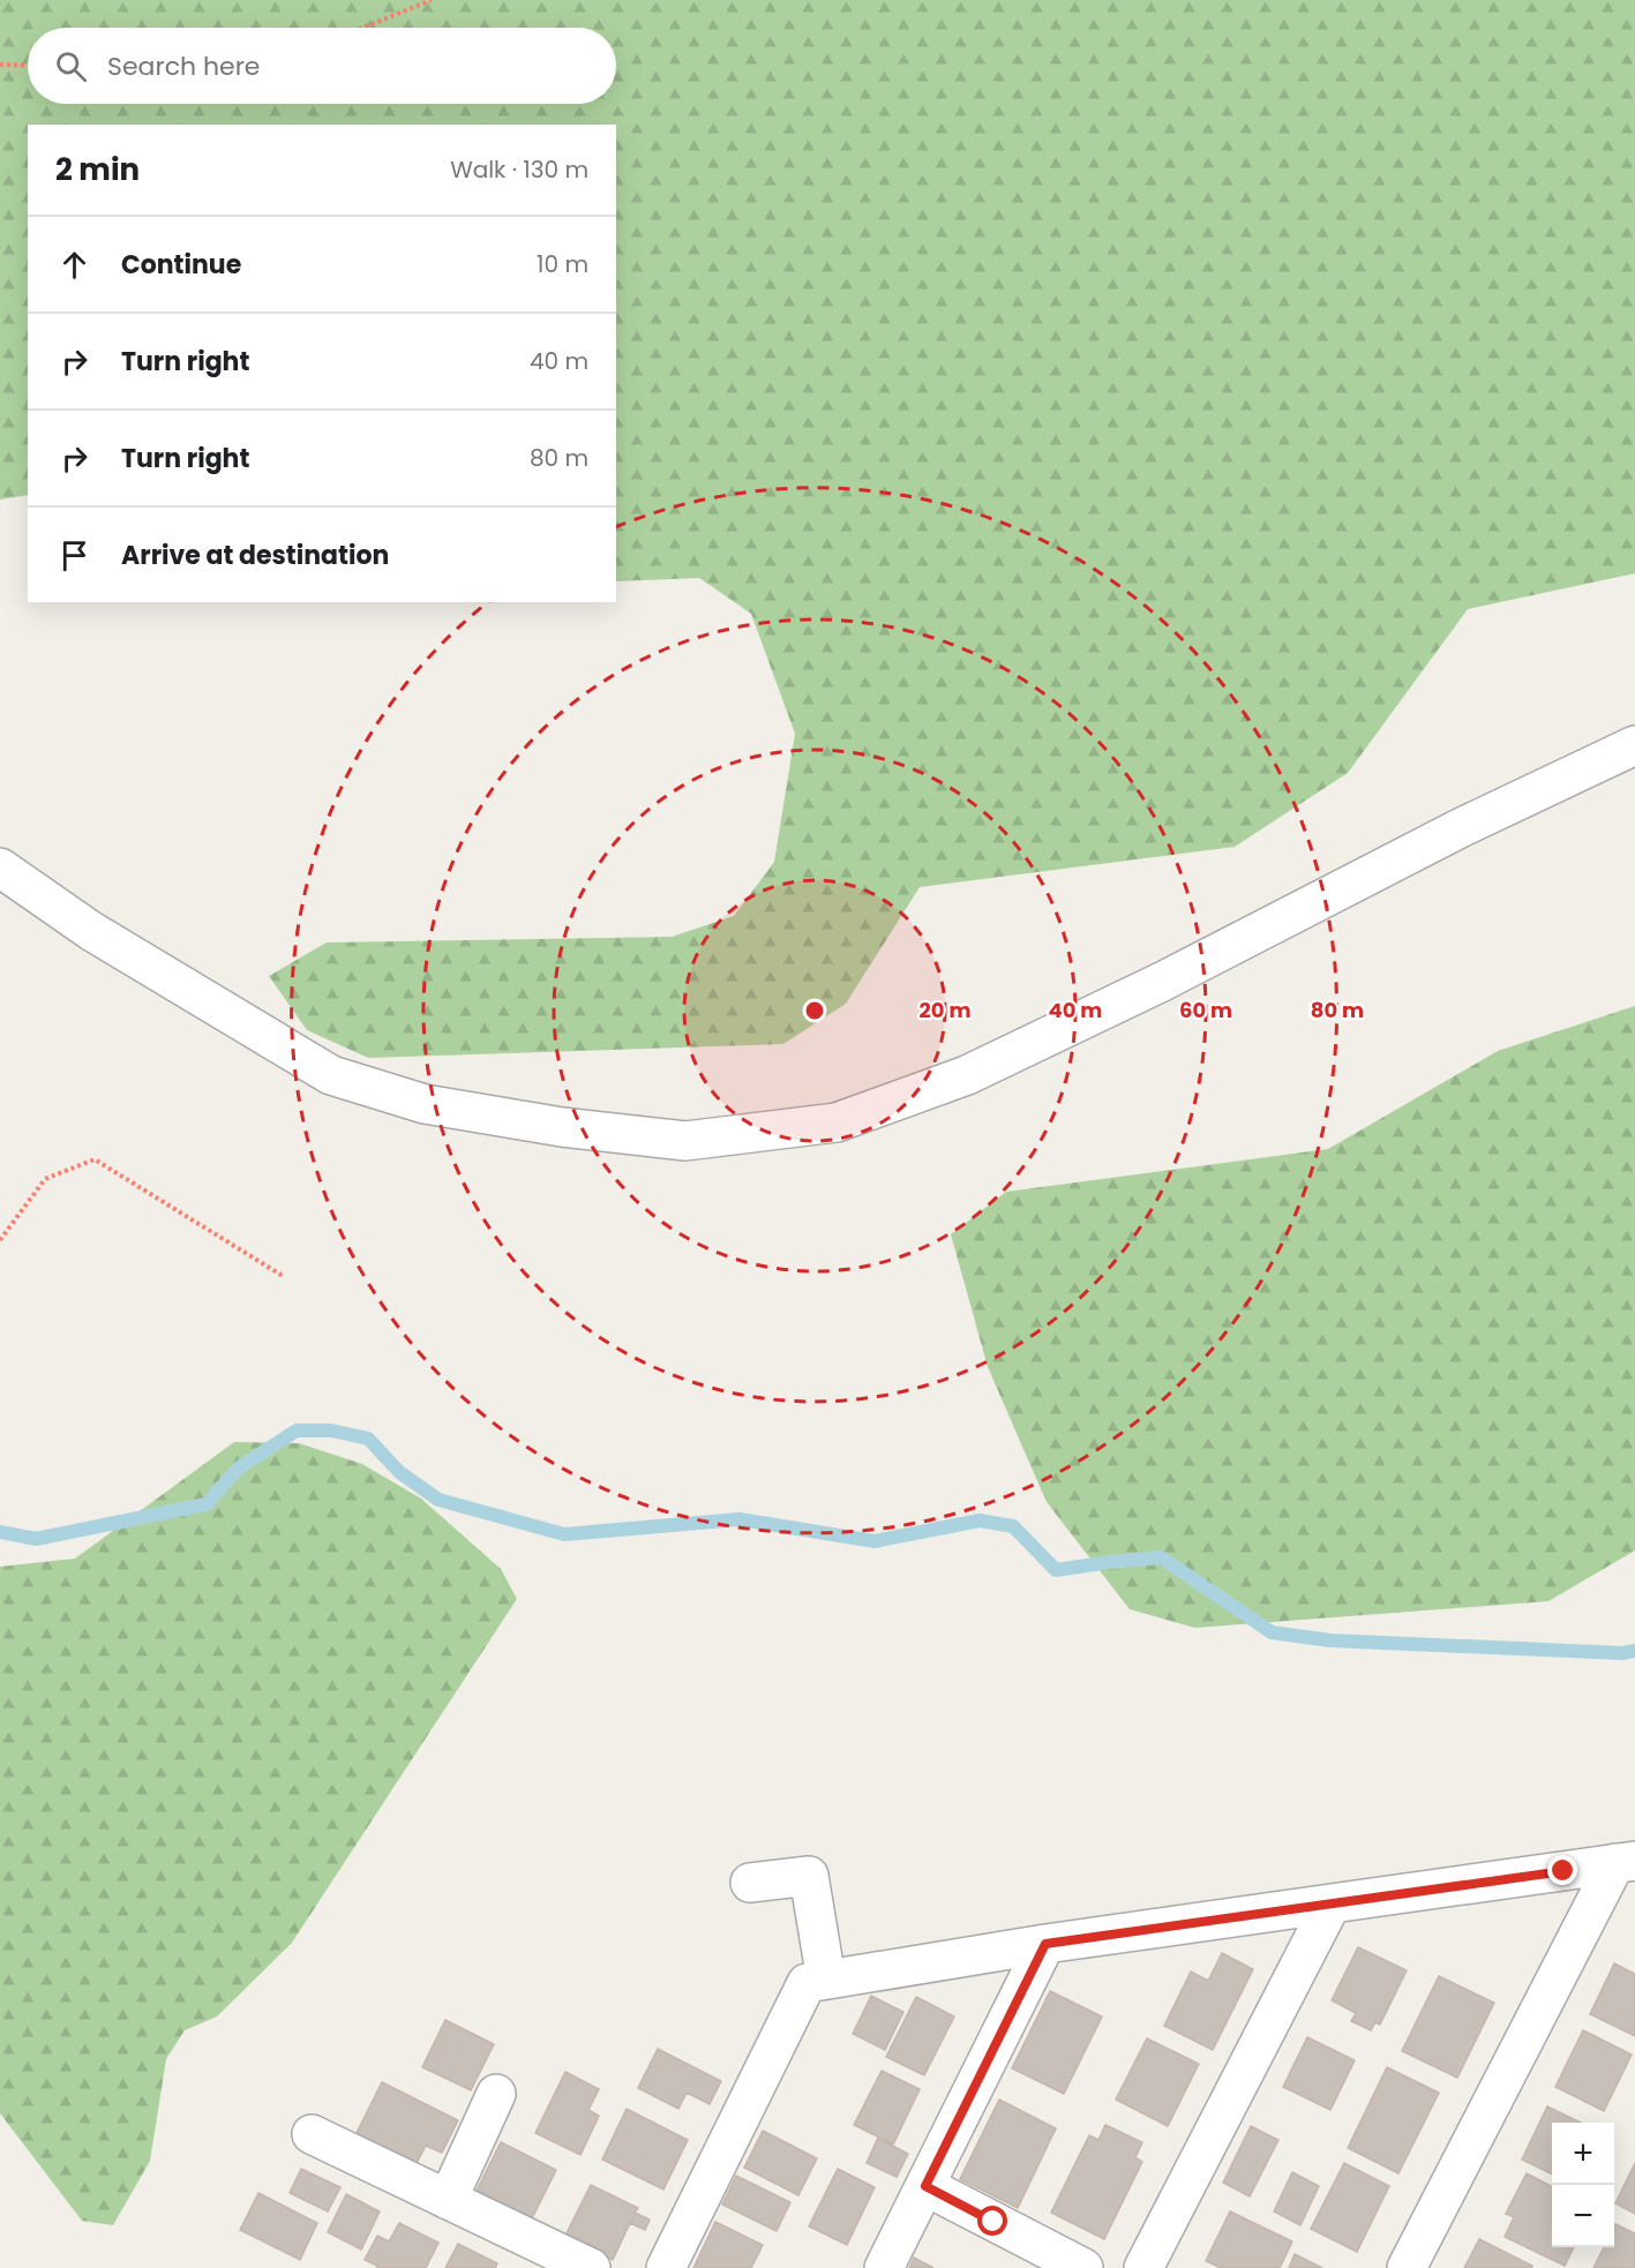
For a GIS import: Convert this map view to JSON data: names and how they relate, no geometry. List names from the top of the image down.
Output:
{
  "page": {
    "search": "Search here",
    "heading": ["2 min", "Walk · 130 m"],
    "list": [
      ["Continue", "10 m"],
      ["Turn right", "40 m"],
      ["Turn right", "80 m"],
      "Arrive at destination"
    ],
    "map_buttons": ["+", "−"]
  },
  "rings": [
    "20 m",
    "40 m",
    "60 m",
    "80 m"
  ]
}
